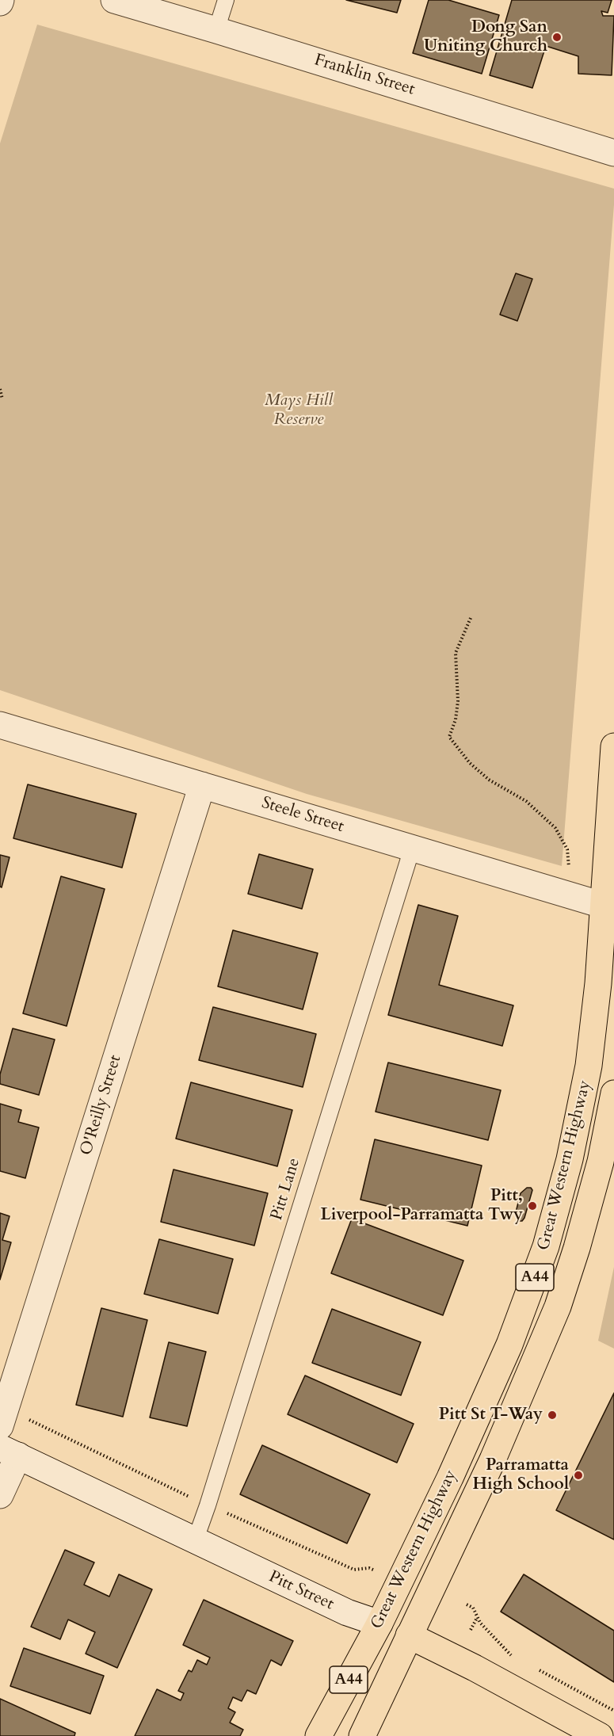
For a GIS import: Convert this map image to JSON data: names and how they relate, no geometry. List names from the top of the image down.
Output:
{
  "streets": {
    "main road": ["Great Western Highway", "A44", "Pitt Street"],
    "street": ["Franklin Street", "Steele Street", "O'Reilly Street"],
    "lane": ["Pitt Lane"]
  },
  "crossings": [
    ["Steele Street", "O'Reilly Street"],
    ["Steele Street", "Great Western Highway"],
    ["Steele Street", "Pitt Lane"],
    ["Great Western Highway", "Pitt Street"],
    ["Pitt Lane", "Pitt Street"]
  ],
  "parks": ["Mays Hill Reserve"],
  "places": [
    "Dong San Uniting Church",
    "Pitt, Liverpool-Parramatta Twy",
    "Pitt St T-Way",
    "Parramatta High School"
  ]
}
